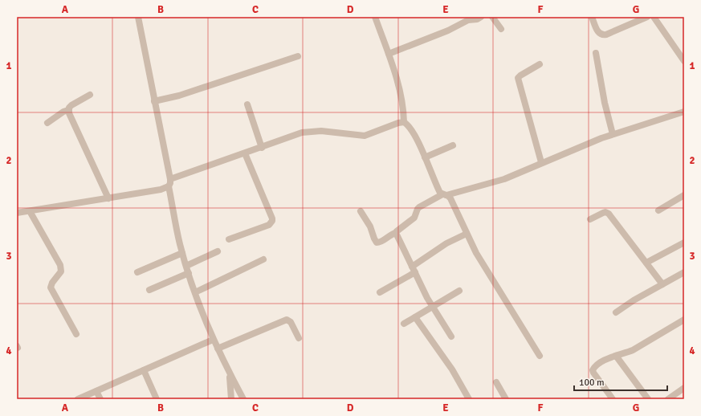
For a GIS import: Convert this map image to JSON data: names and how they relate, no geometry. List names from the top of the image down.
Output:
{
  "scale_bar": "100 m",
  "grid": {
    "columns": [
      "A",
      "B",
      "C",
      "D",
      "E",
      "F",
      "G"
    ],
    "rows": [
      "1",
      "2",
      "3",
      "4"
    ]
  }
}
